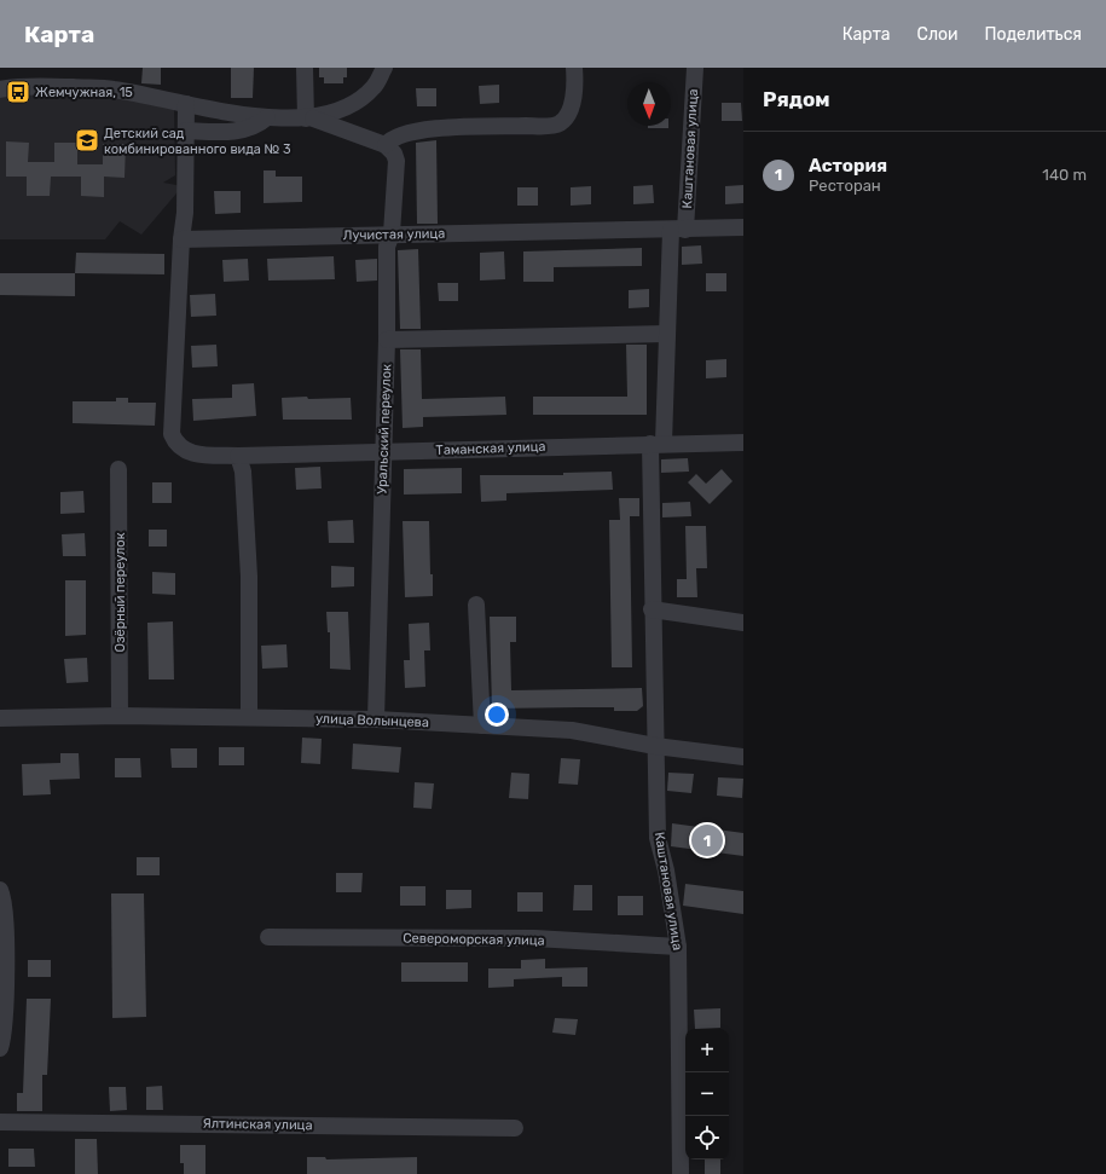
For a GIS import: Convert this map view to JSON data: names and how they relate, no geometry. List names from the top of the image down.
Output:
{
  "streets": {
    "street": [
      "Каштановая улица",
      "Лучистая улица",
      "Уральский переулок",
      "Таманская улица",
      "Озёрный переулок",
      "улица Волынцева",
      "Североморская улица",
      "Ялтинская улица"
    ]
  },
  "crossings": [
    ["Каштановая улица", "Лучистая улица"],
    ["Каштановая улица", "Таманская улица"],
    ["Каштановая улица", "улица Волынцева"],
    ["Каштановая улица", "Североморская улица"],
    ["Лучистая улица", "Уральский переулок"],
    ["Лучистая улица", "Таманская улица"],
    ["Уральский переулок", "Таманская улица"],
    ["Уральский переулок", "улица Волынцева"],
    ["Озёрный переулок", "улица Волынцева"]
  ],
  "places": {
    "bus stop": ["Жемчужная, 15"],
    "school or university": ["Детский сад комбинированного вида № 3"]
  },
  "north": "bottom",
  "page": {
    "header": "Карта",
    "nav": ["Карта", "Слои", "Поделиться"],
    "heading": "Рядом",
    "list": [
      {
        "mark": "1",
        "name": "Астория",
        "note": "Ресторан",
        "value": "140 m"
      }
    ],
    "pins": "1",
    "map_buttons": ["+", "−"]
  }
}
